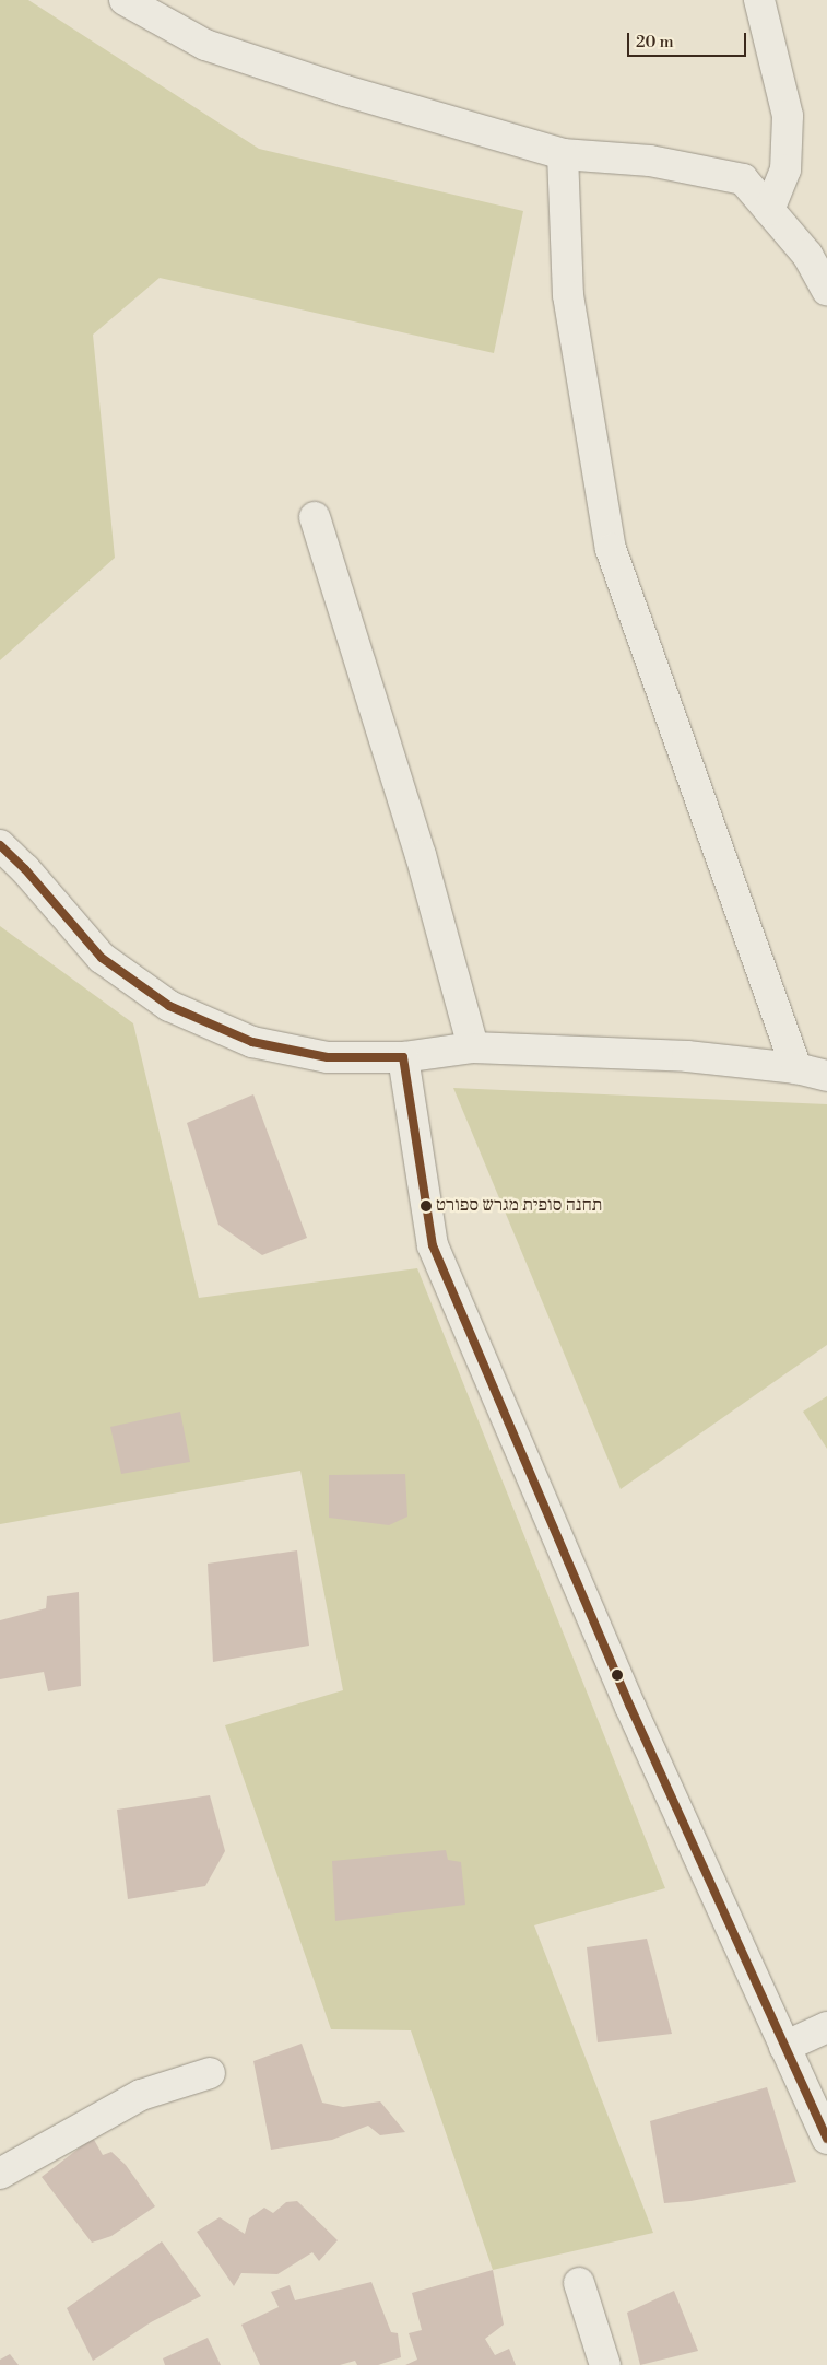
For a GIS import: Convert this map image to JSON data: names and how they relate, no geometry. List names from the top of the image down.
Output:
{
  "places": ["תחנה סופית מגרש ספורט"],
  "scale_bar": "20 m"
}
